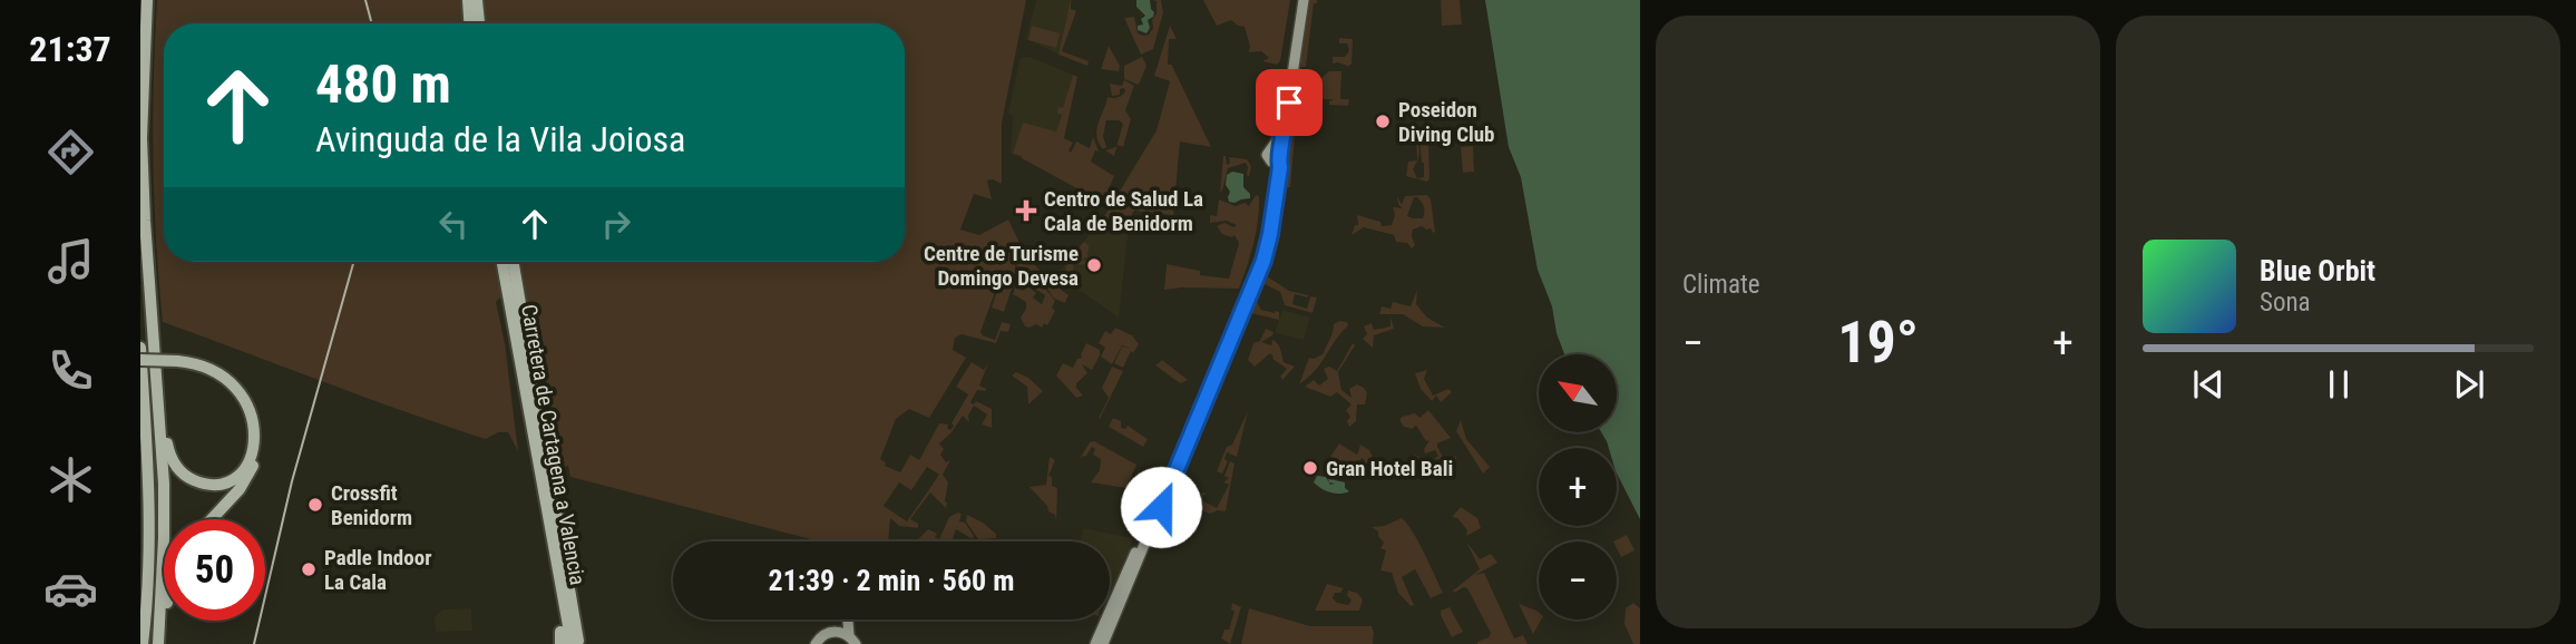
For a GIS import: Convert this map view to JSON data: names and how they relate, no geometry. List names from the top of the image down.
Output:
{
  "streets": {
    "highway": ["Carretera de Cartagena a Valencia"]
  },
  "places": {
    "other": [
      "Poseidon Diving Club",
      "Centre de Turisme Domingo Devesa",
      "Gran Hotel Bali",
      "Crossfit Benidorm",
      "Padle Indoor La Cala"
    ],
    "health": ["Centro de Salud La Cala de Benidorm"]
  },
  "north": "top left",
  "page": {
    "tabs": "21:37",
    "tile": "Climate",
    "turn": ["480 m", "Avinguda de la Vila Joiosa"],
    "song": ["Blue Orbit", "Sona"],
    "heat": ["−", "19°", "+"],
    "map_buttons": ["+", "−"],
    "limit": "50",
    "trip": "21:39 · 2 min · 560 m"
  }
}
